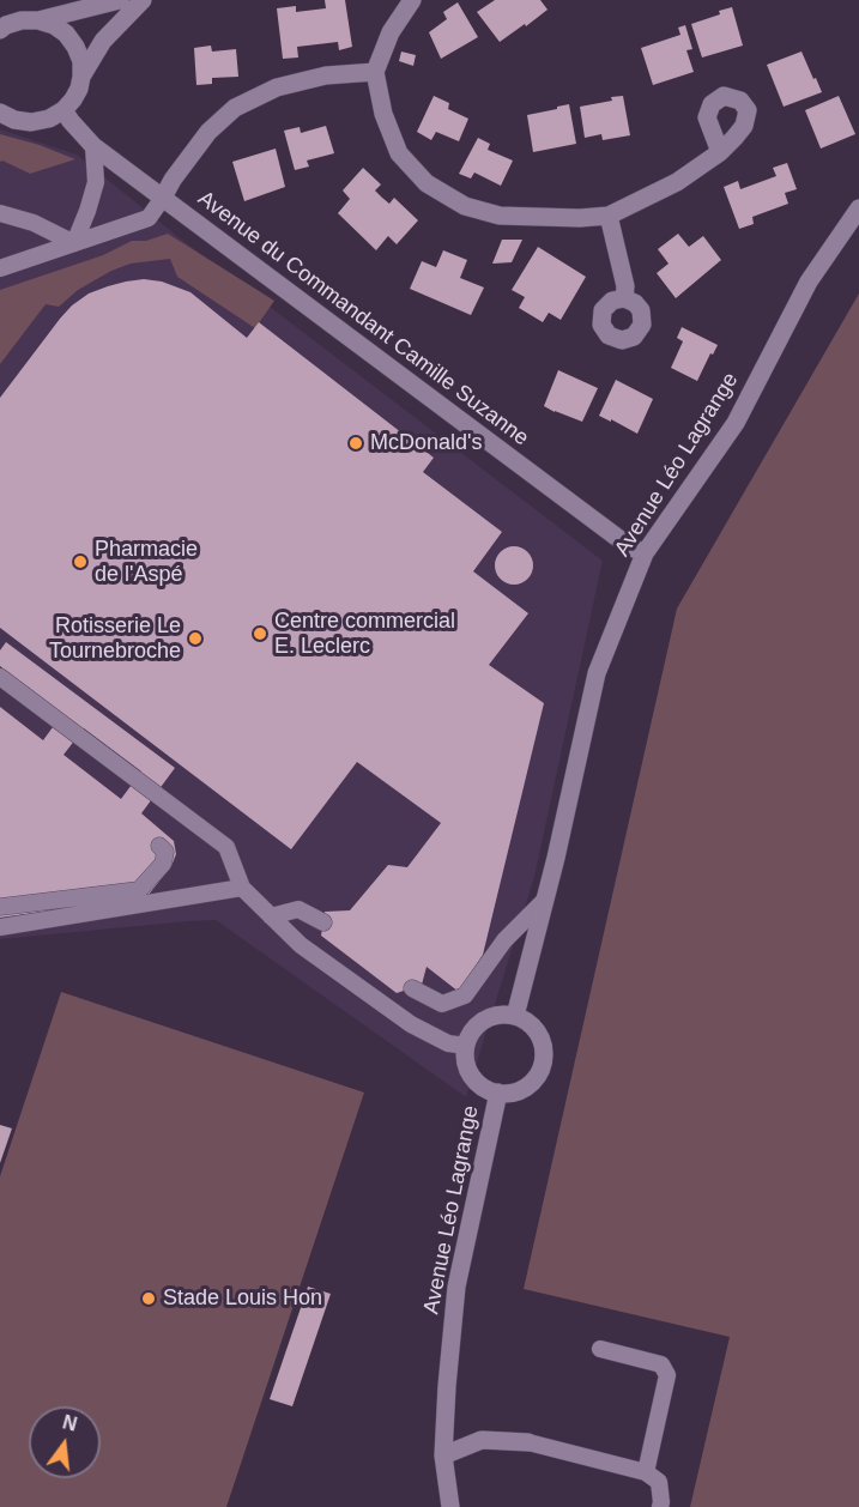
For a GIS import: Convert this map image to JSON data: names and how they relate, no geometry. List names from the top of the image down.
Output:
{
  "streets": {
    "street": ["Avenue du Commandant Camille Suzanne", "Avenue Léo Lagrange"]
  },
  "crossings": [
    ["Avenue du Commandant Camille Suzanne", "Avenue Léo Lagrange"]
  ],
  "places": [
    "McDonald's",
    "Pharmacie de l'Aspé",
    "Centre commercial E. Leclerc",
    "Rotisserie Le Tournebroche",
    "Stade Louis Hon"
  ],
  "north": "top"
}
